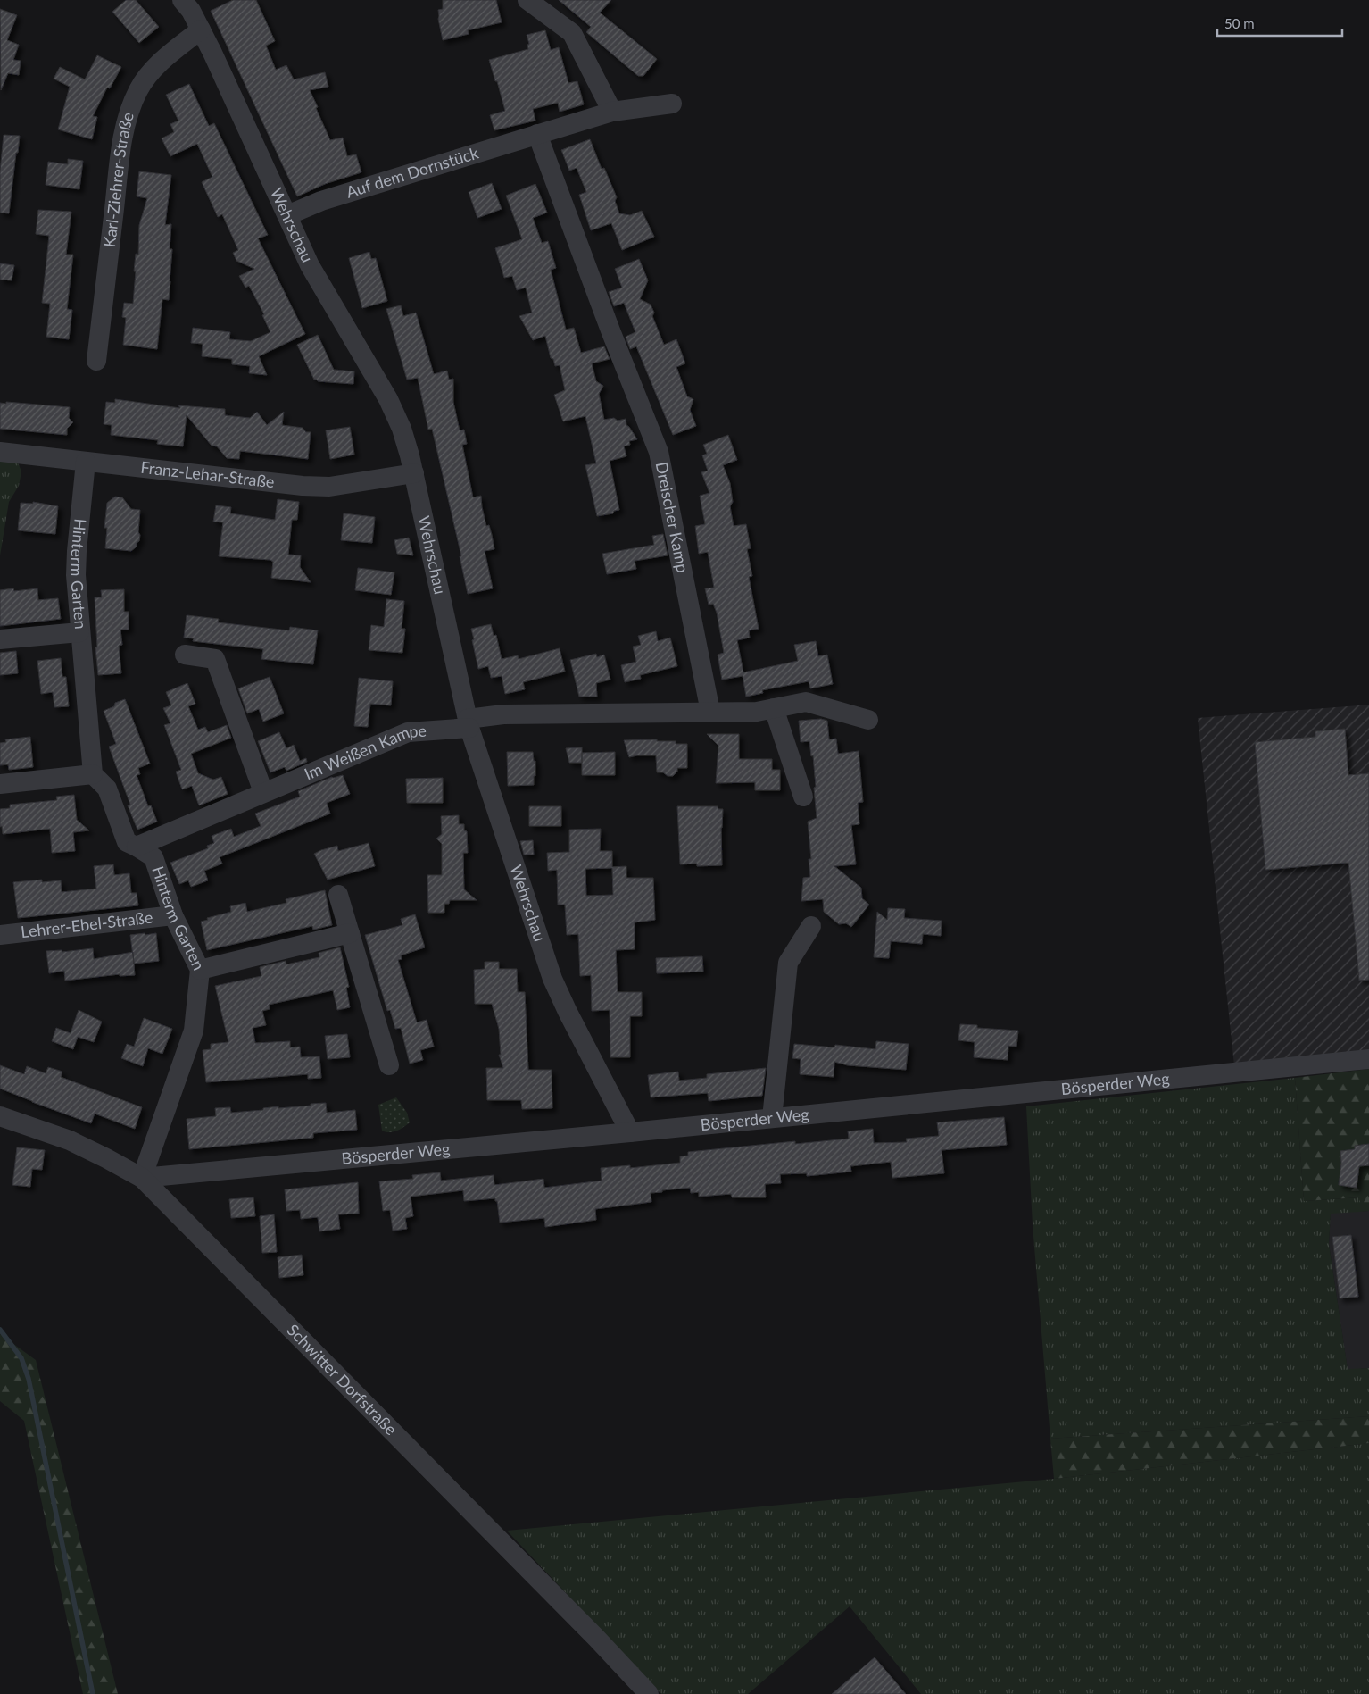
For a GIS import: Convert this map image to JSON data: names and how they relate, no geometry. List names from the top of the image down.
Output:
{
  "streets": {
    "street": [
      "Auf dem Dornstück",
      "Karl-Ziehrer-Straße",
      "Wehrschau",
      "Franz-Lehar-Straße",
      "Dreischer Kamp",
      "Hinterm Garten",
      "Im Weißen Kampe",
      "Lehrer-Ebel-Straße",
      "Bösperder Weg",
      "Schwitter Dorfstraße"
    ]
  },
  "crossings": [
    ["Auf dem Dornstück", "Wehrschau"],
    ["Auf dem Dornstück", "Dreischer Kamp"],
    ["Karl-Ziehrer-Straße", "Wehrschau"],
    ["Wehrschau", "Franz-Lehar-Straße"],
    ["Wehrschau", "Im Weißen Kampe"],
    ["Wehrschau", "Bösperder Weg"],
    ["Franz-Lehar-Straße", "Hinterm Garten"],
    ["Hinterm Garten", "Im Weißen Kampe"],
    ["Hinterm Garten", "Lehrer-Ebel-Straße"],
    ["Hinterm Garten", "Bösperder Weg"],
    ["Hinterm Garten", "Schwitter Dorfstraße"],
    ["Bösperder Weg", "Schwitter Dorfstraße"]
  ],
  "scale_bar": "50 m"
}
